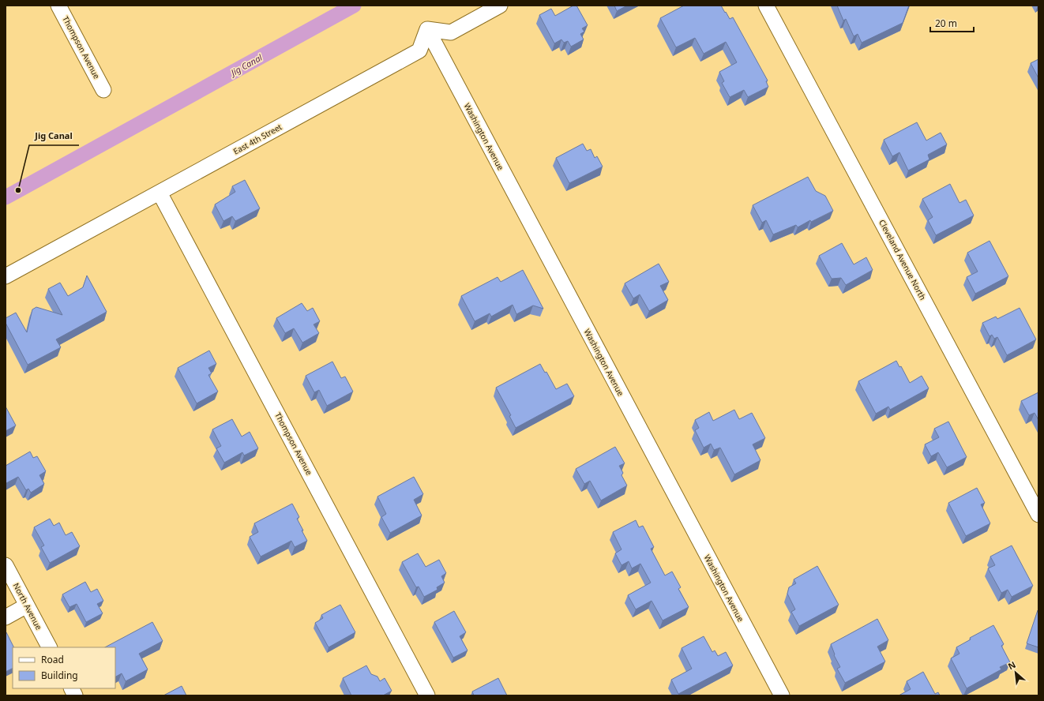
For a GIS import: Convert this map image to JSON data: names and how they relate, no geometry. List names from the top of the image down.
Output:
{
  "streets": {
    "street": [
      "Thompson Avenue",
      "Washington Avenue",
      "East 4th Street",
      "Cleveland Avenue North",
      "North Avenue"
    ]
  },
  "crossings": [
    ["Thompson Avenue", "East 4th Street"],
    ["Washington Avenue", "East 4th Street"]
  ],
  "water": ["Jig Canal"],
  "places": ["Jig Canal"],
  "legend": ["Road", "Building"],
  "scale_bar": "20 m",
  "north": "top left"
}
